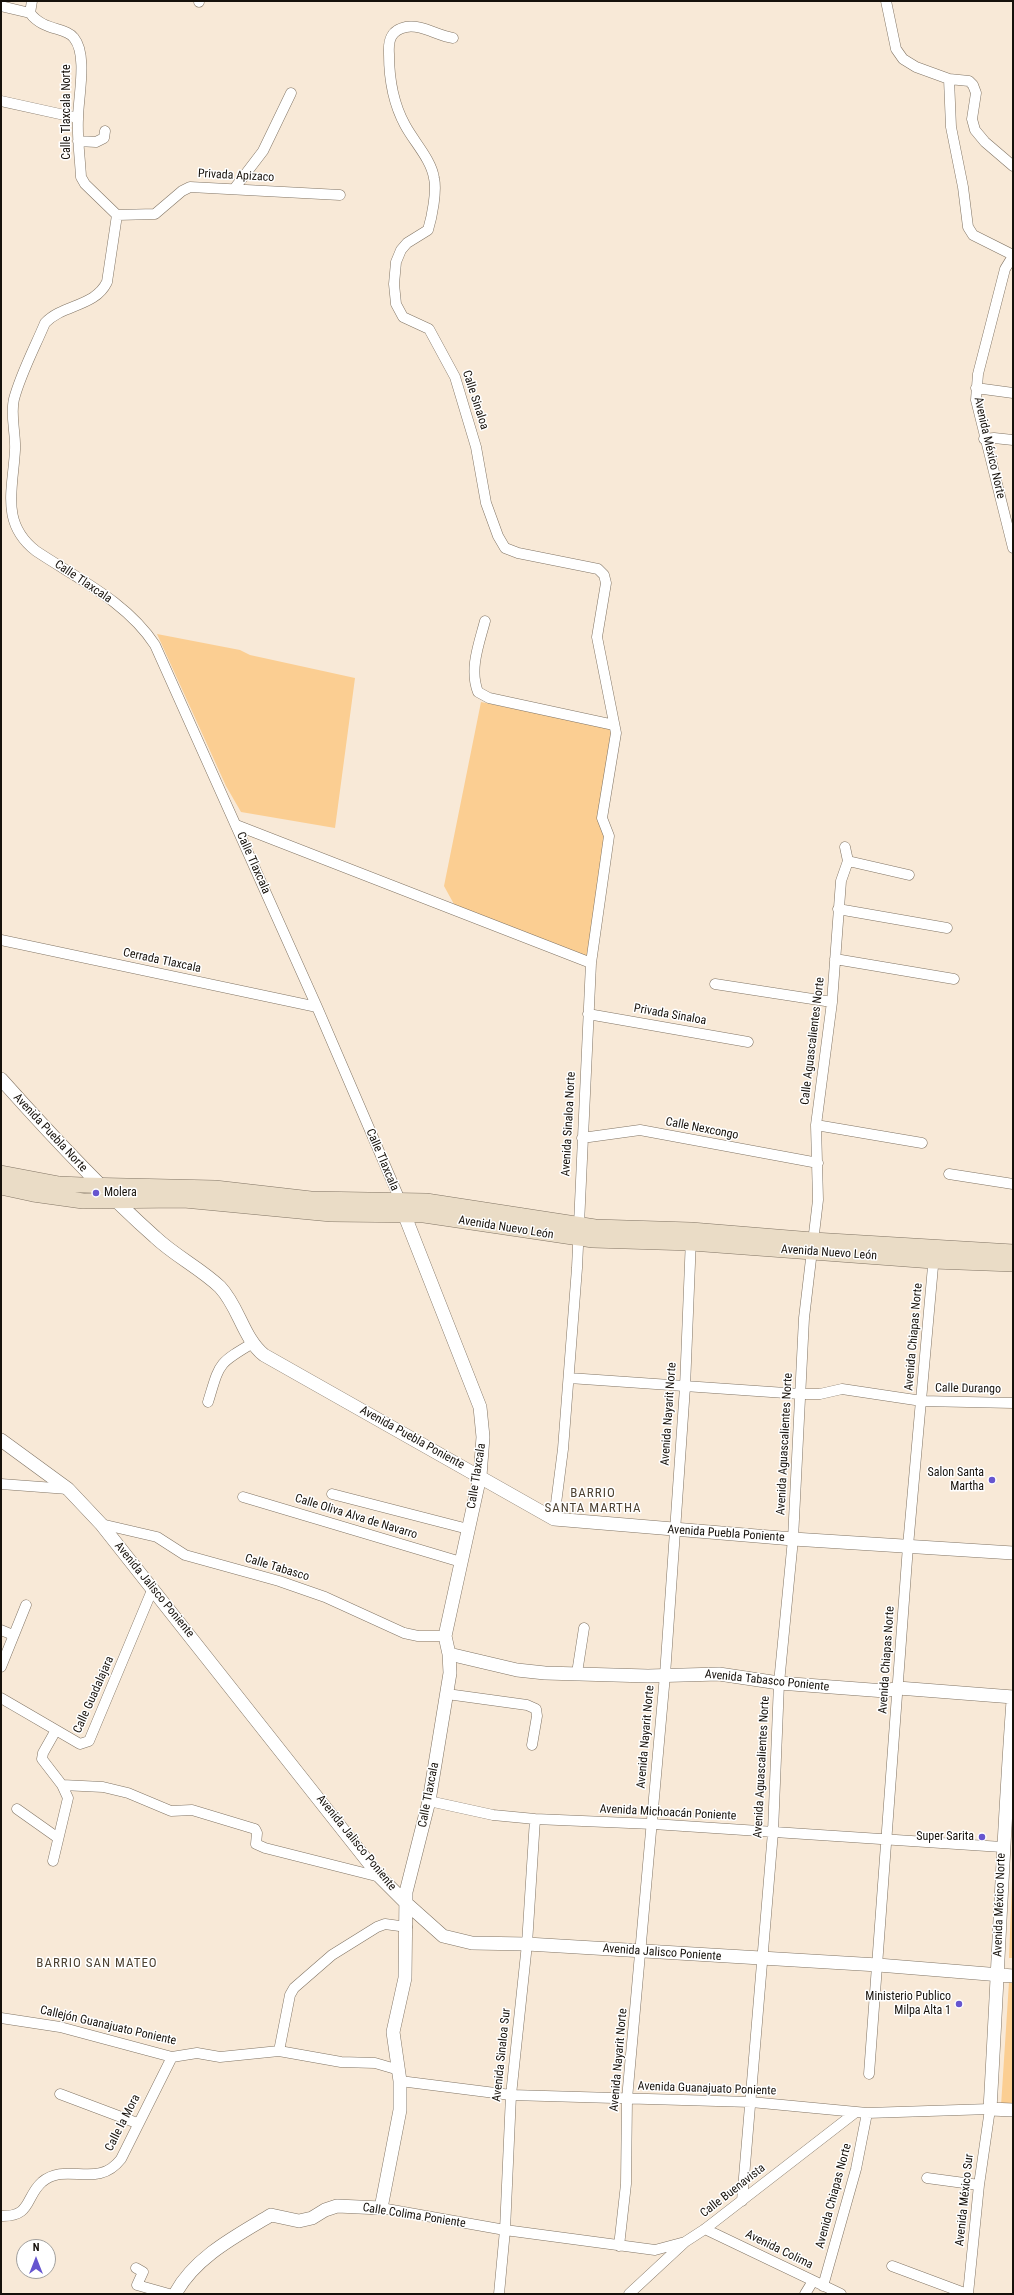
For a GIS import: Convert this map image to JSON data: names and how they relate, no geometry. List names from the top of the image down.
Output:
{
  "streets": {
    "main road": ["Avenida Nuevo León"],
    "street": [
      "Calle Tlaxcala Norte",
      "Privada Apizaco",
      "Calle Sinaloa",
      "Avenida México Norte",
      "Calle Tlaxcala",
      "Cerrada Tlaxcala",
      "Privada Sinaloa",
      "Calle Aguascalientes Norte",
      "Avenida Sinaloa Norte",
      "Calle Nexcongo",
      "Avenida Puebla Norte",
      "Avenida Chiapas Norte",
      "Calle Durango",
      "Avenida Nayarit Norte",
      "Avenida Puebla Poniente",
      "Avenida Aguascalientes Norte",
      "Calle Oliva Alva de Navarro",
      "Calle Tabasco",
      "Avenida Jalisco Poniente",
      "Avenida Tabasco Poniente",
      "Calle Guadalajara",
      "Avenida Michoacán Poniente",
      "Callejón Guanajuato Poniente",
      "Avenida Sinaloa Sur",
      "Avenida Guanajuato Poniente",
      "Calle la Mora",
      "Calle Buenavista",
      "Avenida México Sur",
      "Calle Colima Poniente",
      "Avenida Colima"
    ]
  },
  "crossings": [
    ["Calle Tlaxcala Norte", "Privada Apizaco"],
    ["Calle Sinaloa", "Avenida Sinaloa Norte"],
    ["Avenida México Norte", "Avenida Jalisco Poniente"],
    ["Avenida México Norte", "Avenida Michoacán Poniente"],
    ["Avenida México Norte", "Avenida Guanajuato Poniente"],
    ["Avenida México Norte", "Avenida México Sur"],
    ["Calle Tlaxcala", "Cerrada Tlaxcala"],
    ["Calle Tlaxcala", "Avenida Nuevo León"],
    ["Calle Tlaxcala", "Avenida Puebla Poniente"],
    ["Calle Tlaxcala", "Calle Oliva Alva de Navarro"],
    ["Calle Tlaxcala", "Calle Tabasco"],
    ["Calle Tlaxcala", "Avenida Jalisco Poniente"],
    ["Calle Tlaxcala", "Avenida Tabasco Poniente"],
    ["Calle Tlaxcala", "Avenida Michoacán Poniente"],
    ["Calle Tlaxcala", "Callejón Guanajuato Poniente"],
    ["Calle Tlaxcala", "Avenida Guanajuato Poniente"],
    ["Calle Tlaxcala", "Calle Colima Poniente"],
    ["Privada Sinaloa", "Avenida Sinaloa Norte"],
    ["Calle Aguascalientes Norte", "Calle Nexcongo"],
    ["Calle Aguascalientes Norte", "Avenida Nuevo León"],
    ["Calle Aguascalientes Norte", "Avenida Aguascalientes Norte"],
    ["Avenida Sinaloa Norte", "Calle Nexcongo"],
    ["Avenida Sinaloa Norte", "Avenida Nuevo León"],
    ["Avenida Sinaloa Norte", "Calle Durango"],
    ["Avenida Sinaloa Norte", "Avenida Puebla Poniente"],
    ["Avenida Puebla Norte", "Avenida Nuevo León"],
    ["Avenida Puebla Norte", "Avenida Puebla Poniente"],
    ["Avenida Nuevo León", "Avenida Chiapas Norte"],
    ["Avenida Nuevo León", "Avenida Nayarit Norte"],
    ["Avenida Nuevo León", "Avenida Puebla Poniente"],
    ["Avenida Nuevo León", "Avenida Aguascalientes Norte"],
    ["Avenida Chiapas Norte", "Calle Durango"],
    ["Avenida Chiapas Norte", "Avenida Puebla Poniente"],
    ["Avenida Chiapas Norte", "Avenida Jalisco Poniente"],
    ["Avenida Chiapas Norte", "Avenida Tabasco Poniente"],
    ["Avenida Chiapas Norte", "Avenida Michoacán Poniente"],
    ["Avenida Chiapas Norte", "Avenida Guanajuato Poniente"],
    ["Avenida Chiapas Norte", "Avenida Colima"],
    ["Calle Durango", "Avenida Nayarit Norte"],
    ["Calle Durango", "Avenida Aguascalientes Norte"],
    ["Avenida Nayarit Norte", "Avenida Puebla Poniente"],
    ["Avenida Nayarit Norte", "Avenida Jalisco Poniente"],
    ["Avenida Nayarit Norte", "Avenida Tabasco Poniente"],
    ["Avenida Nayarit Norte", "Avenida Michoacán Poniente"],
    ["Avenida Nayarit Norte", "Avenida Guanajuato Poniente"],
    ["Avenida Nayarit Norte", "Calle Colima Poniente"],
    ["Avenida Puebla Poniente", "Avenida Aguascalientes Norte"],
    ["Avenida Aguascalientes Norte", "Avenida Jalisco Poniente"],
    ["Avenida Aguascalientes Norte", "Avenida Tabasco Poniente"],
    ["Avenida Aguascalientes Norte", "Avenida Michoacán Poniente"],
    ["Avenida Aguascalientes Norte", "Avenida Guanajuato Poniente"],
    ["Avenida Aguascalientes Norte", "Calle Buenavista"],
    ["Calle Tabasco", "Avenida Jalisco Poniente"],
    ["Avenida Jalisco Poniente", "Calle Guadalajara"],
    ["Avenida Jalisco Poniente", "Avenida Sinaloa Sur"],
    ["Avenida Michoacán Poniente", "Avenida Sinaloa Sur"],
    ["Callejón Guanajuato Poniente", "Avenida Guanajuato Poniente"],
    ["Callejón Guanajuato Poniente", "Calle la Mora"],
    ["Avenida Sinaloa Sur", "Avenida Guanajuato Poniente"],
    ["Avenida Sinaloa Sur", "Calle Colima Poniente"],
    ["Avenida Guanajuato Poniente", "Calle Buenavista"],
    ["Avenida Guanajuato Poniente", "Avenida México Sur"],
    ["Calle Buenavista", "Calle Colima Poniente"],
    ["Calle Buenavista", "Avenida Colima"]
  ],
  "districts": ["BARRIO SANTA MARTHA", "BARRIO SAN MATEO"],
  "places": [
    "Molera",
    "Salon Santa Martha",
    "Super Sarita",
    "Ministerio Publico Milpa Alta 1"
  ],
  "north": "top"
}
